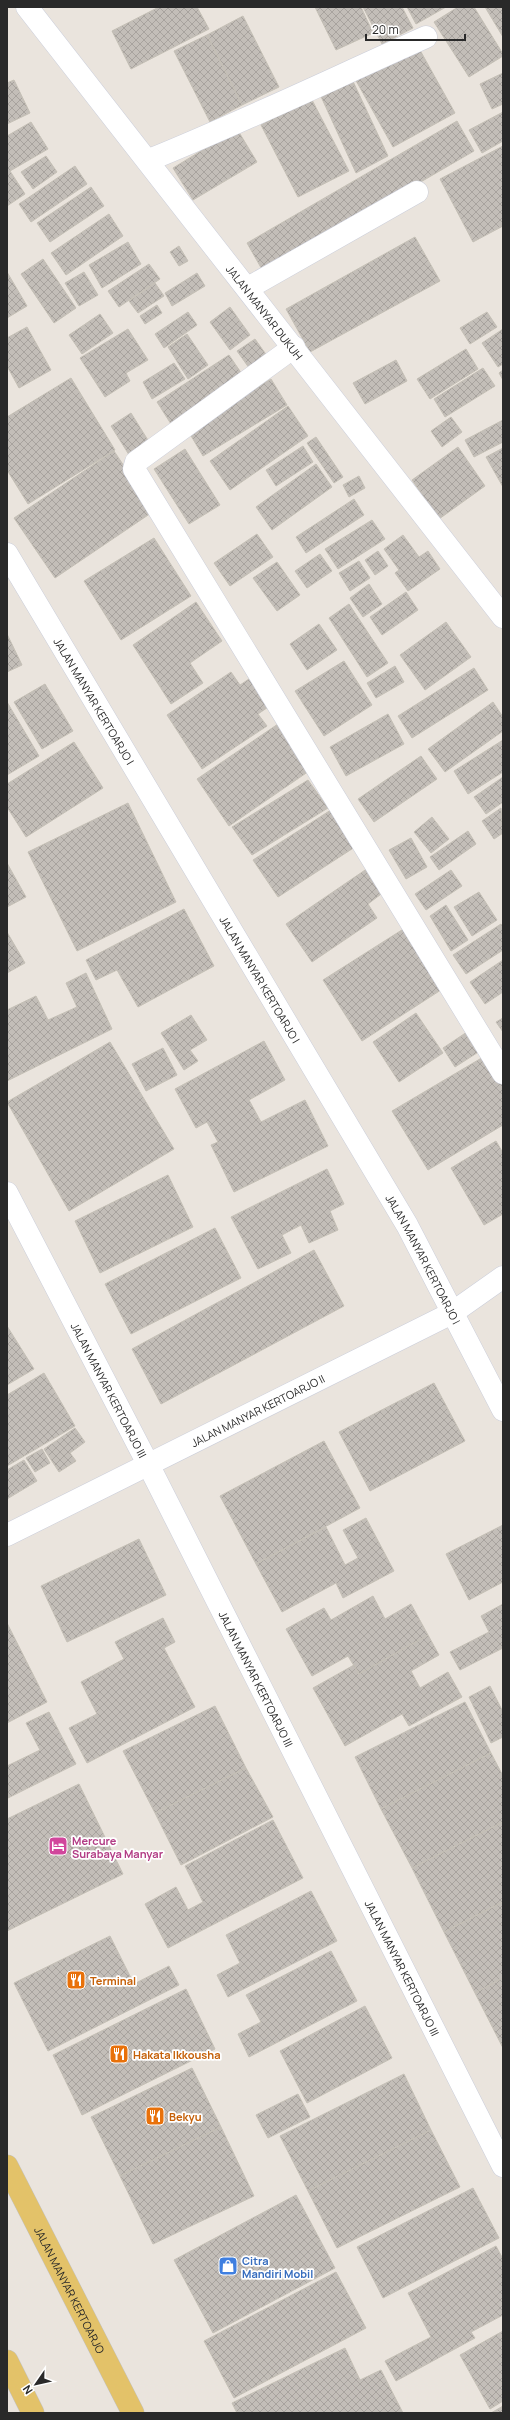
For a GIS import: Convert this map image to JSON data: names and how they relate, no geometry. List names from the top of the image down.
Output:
{
  "streets": {
    "main road": ["JALAN MANYAR KERTOARJO"],
    "street": [
      "JALAN MANYAR DUKUH",
      "JALAN MANYAR KERTOARJO I",
      "JALAN MANYAR KERTOARJO III",
      "JALAN MANYAR KERTOARJO II"
    ]
  },
  "crossings": [
    ["JALAN MANYAR KERTOARJO I", "JALAN MANYAR KERTOARJO II"],
    ["JALAN MANYAR KERTOARJO III", "JALAN MANYAR KERTOARJO II"]
  ],
  "places": {
    "hotel": ["Mercure Surabaya Manyar"],
    "restaurant": ["Terminal", "Hakata Ikkousha", "Bekyu"],
    "shop": ["Citra Mandiri Mobil"]
  },
  "scale_bar": "20 m",
  "north": "bottom left"
}
